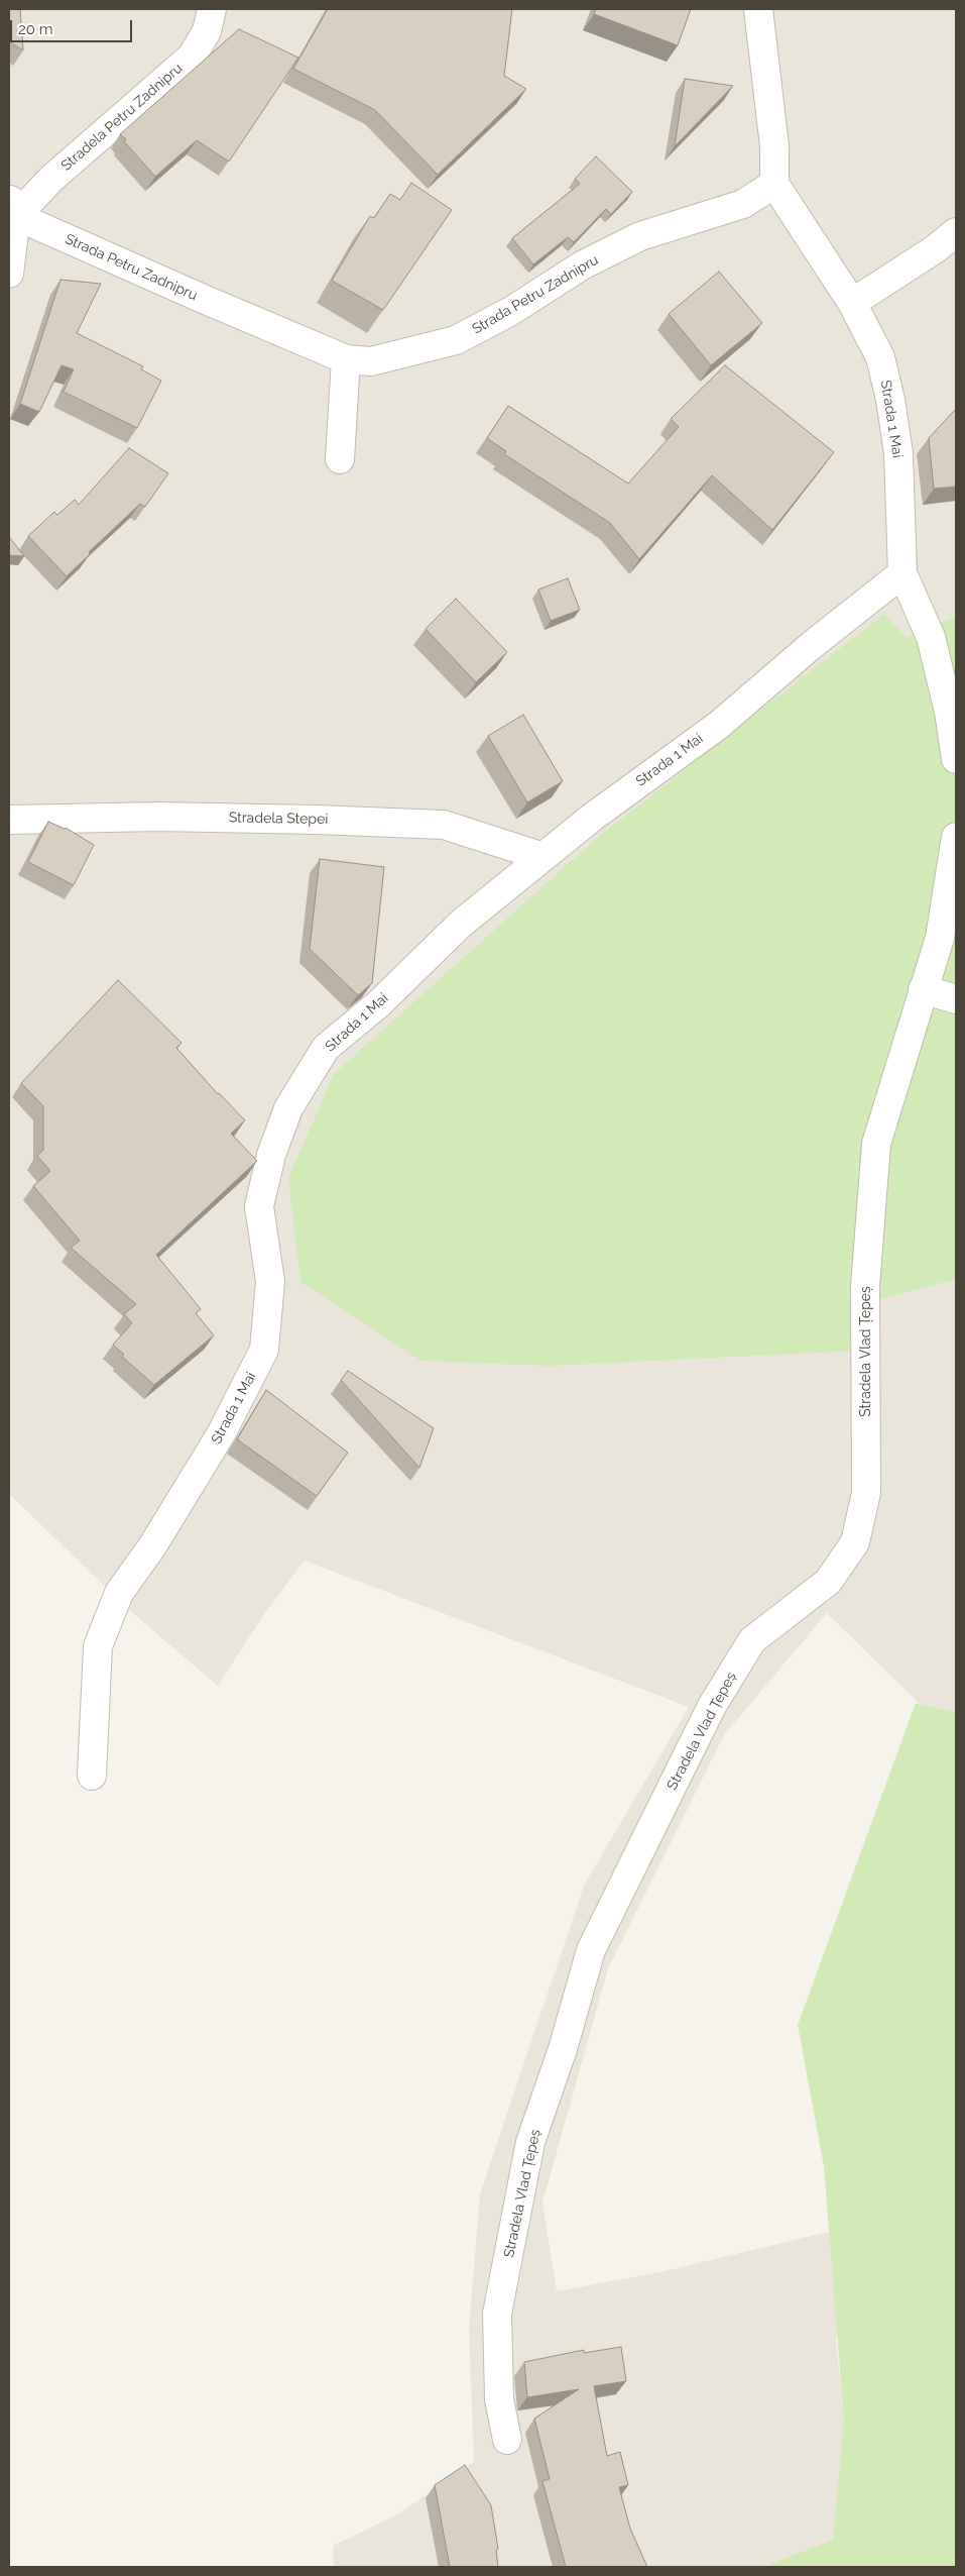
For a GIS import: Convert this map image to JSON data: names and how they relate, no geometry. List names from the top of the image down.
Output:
{
  "streets": {
    "street": [
      "Stradela Petru Zadnipru",
      "Strada Petru Zadnipru",
      "Strada 1 Mai",
      "Stradela Stepei",
      "Stradela Vlad Țepeș"
    ]
  },
  "crossings": [
    ["Stradela Petru Zadnipru", "Strada Petru Zadnipru"],
    ["Strada Petru Zadnipru", "Strada 1 Mai"],
    ["Strada 1 Mai", "Stradela Stepei"]
  ],
  "scale_bar": "20 m"
}
